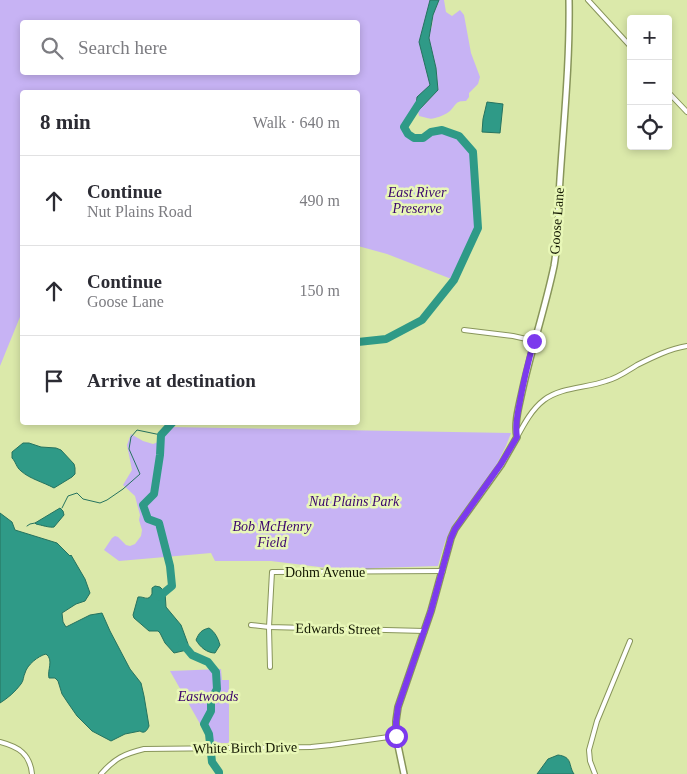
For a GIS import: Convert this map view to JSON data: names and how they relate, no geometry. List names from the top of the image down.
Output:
{
  "streets": {
    "street": [
      "Goose Lane",
      "Dohm Avenue",
      "Edwards Street",
      "White Birch Drive"
    ]
  },
  "crossings": [
    ["Dohm Avenue", "Edwards Street"]
  ],
  "parks": [
    "East River Preserve",
    "Nut Plains Park",
    "Bob McHenry Field",
    "Eastwoods"
  ],
  "page": {
    "map_buttons": ["+", "−"],
    "search": "Search here",
    "heading": ["8 min", "Walk · 640 m"],
    "list": [
      ["Continue", "Nut Plains Road", "490 m"],
      ["Continue", "Goose Lane", "150 m"],
      "Arrive at destination"
    ]
  }
}
